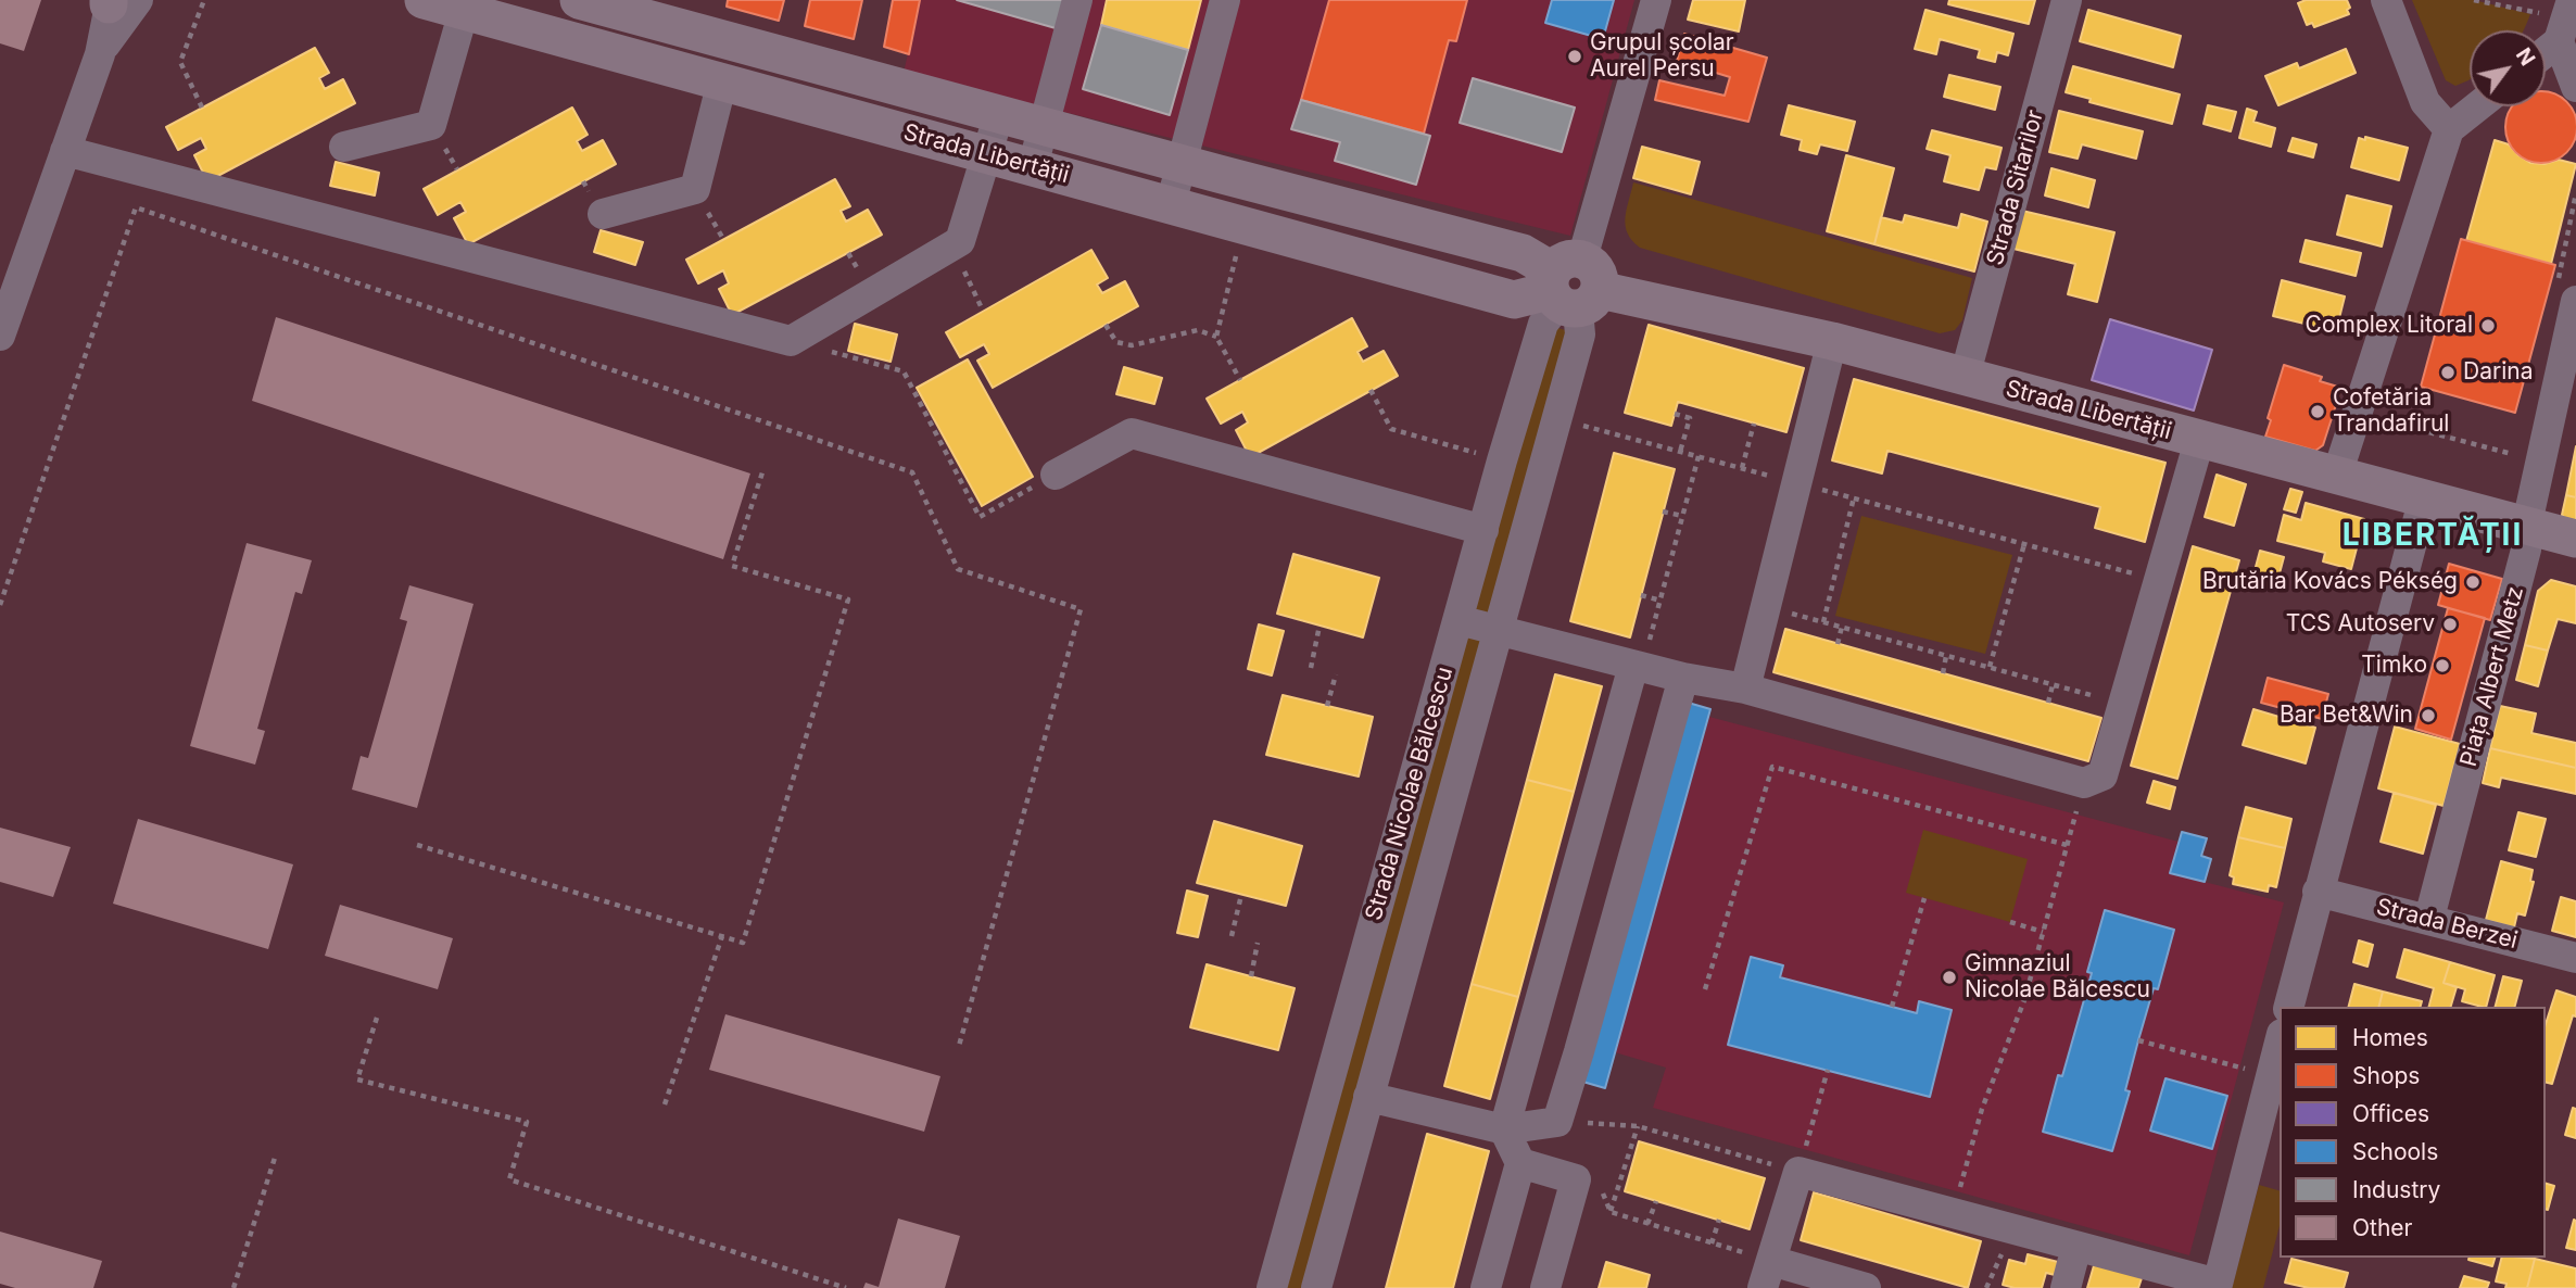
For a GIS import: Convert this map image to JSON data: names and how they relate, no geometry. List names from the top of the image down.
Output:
{
  "streets": {
    "main road": ["Strada Libertății"],
    "street": [
      "Strada Sitarilor",
      "Piața Albert Metz",
      "Strada Nicolae Bălcescu",
      "Strada Berzei"
    ]
  },
  "crossings": [
    ["Strada Libertății", "Strada Sitarilor"],
    ["Strada Libertății", "Piața Albert Metz"],
    ["Strada Libertății", "Strada Nicolae Bălcescu"],
    ["Piața Albert Metz", "Strada Berzei"]
  ],
  "districts": ["LIBERTĂȚII"],
  "places": [
    "Grupul școlar Aurel Persu",
    "Complex Litoral",
    "Darina",
    "Cofetăria Trandafirul",
    "Brutăria Kovács Pékség",
    "TCS Autoserv",
    "Timko",
    "Bar Bet&Win",
    "Gimnaziul Nicolae Bălcescu"
  ],
  "legend": [
    "Homes",
    "Shops",
    "Offices",
    "Schools",
    "Industry",
    "Other"
  ],
  "north": "top right"
}
